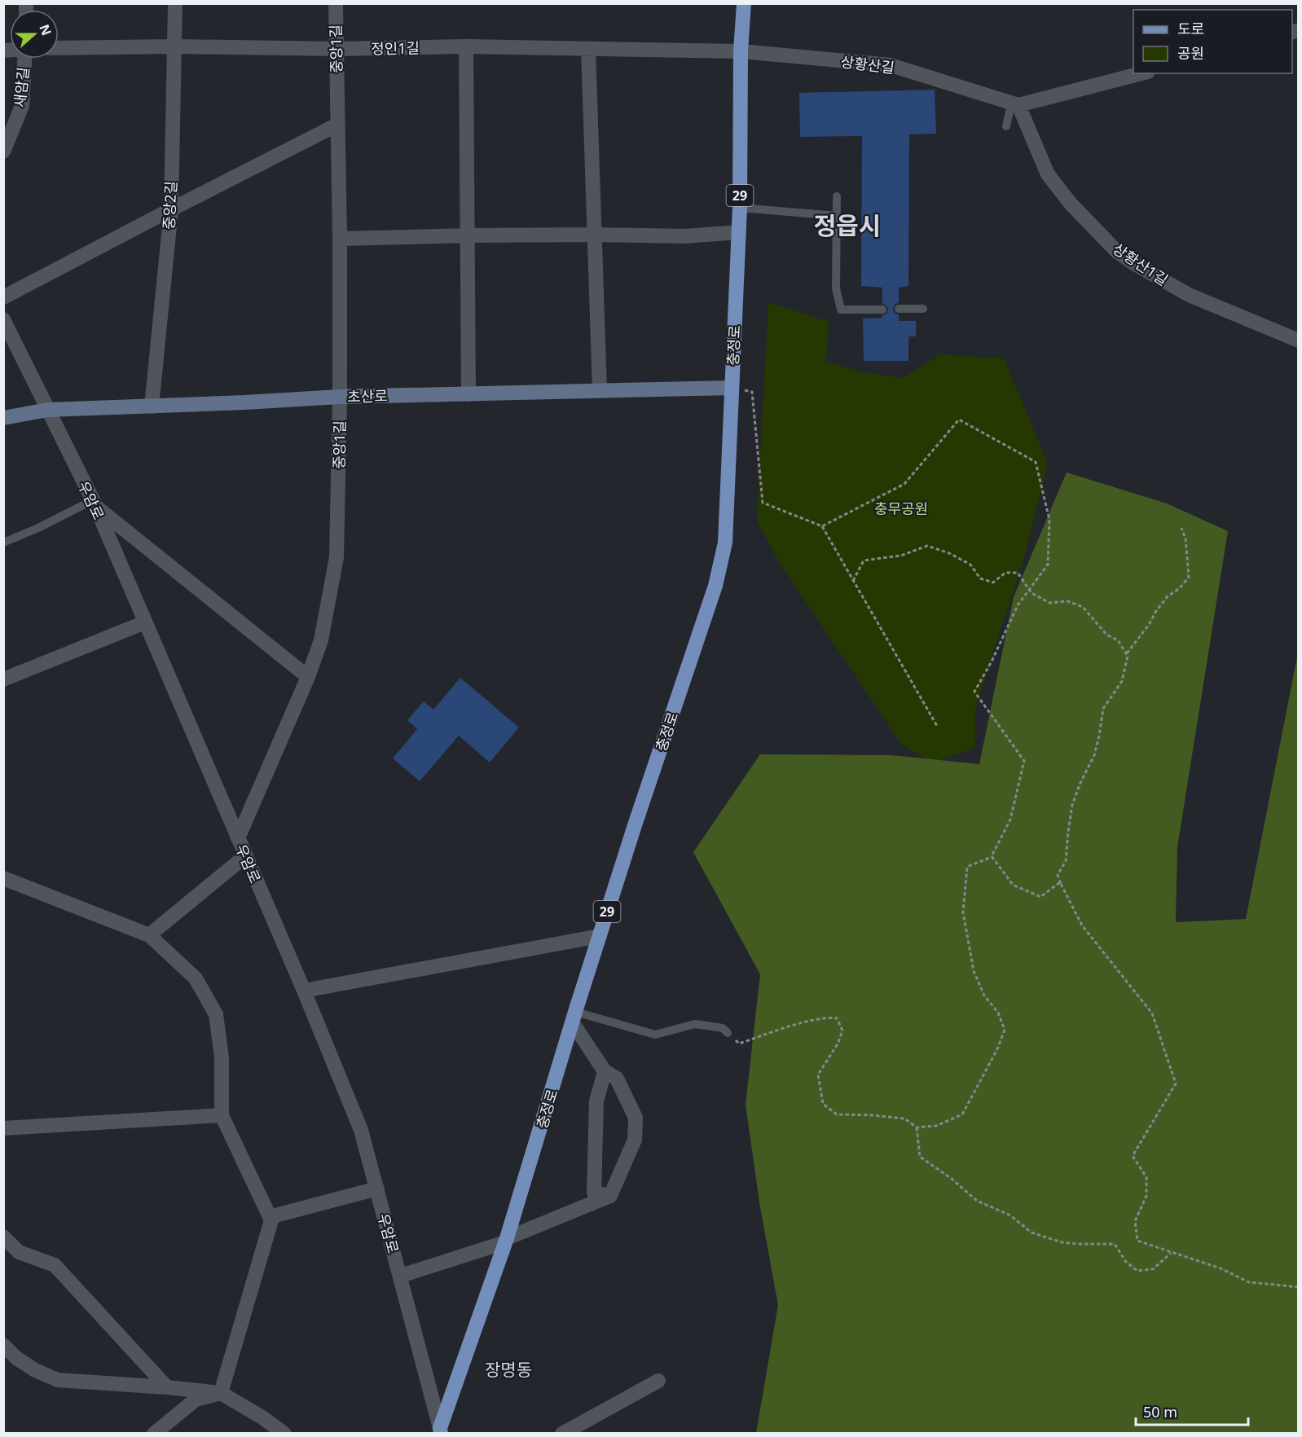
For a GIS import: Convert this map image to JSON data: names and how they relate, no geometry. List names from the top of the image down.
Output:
{
  "streets": {
    "main road": ["29", "충정로"],
    "street": [
      "정인1길",
      "중앙1길",
      "상황산길",
      "새암길",
      "중앙2길",
      "상황산1길",
      "초산로",
      "우암로"
    ]
  },
  "crossings": [
    ["정인1길", "중앙1길"],
    ["정인1길", "상황산길"],
    ["정인1길", "중앙2길"],
    ["정인1길", "충정로"],
    ["중앙1길", "초산로"],
    ["중앙1길", "우암로"],
    ["상황산길", "상황산1길"],
    ["상황산길", "충정로"],
    ["중앙2길", "초산로"],
    ["충정로", "초산로"],
    ["충정로", "우암로"],
    ["초산로", "우암로"]
  ],
  "districts": ["정읍시", "장명동"],
  "parks": ["충무공원"],
  "legend": ["도로", "공원"],
  "scale_bar": "50 m",
  "north": "right"
}
